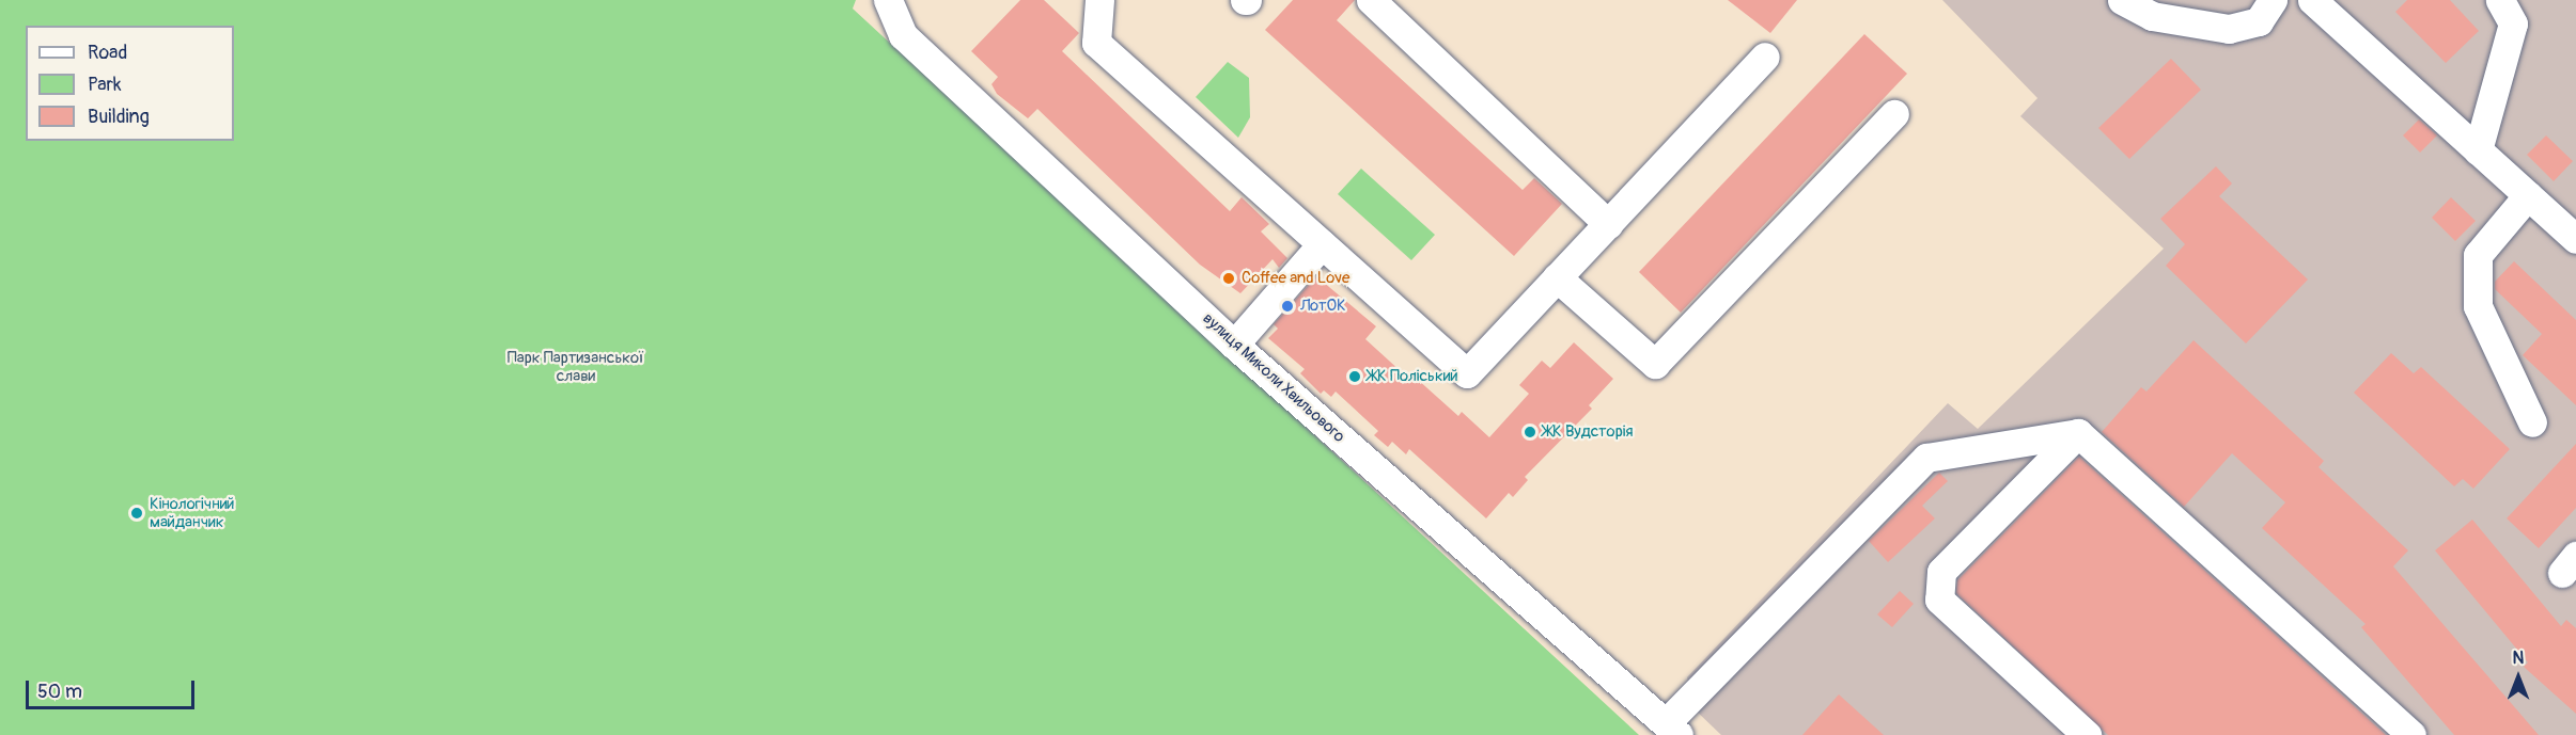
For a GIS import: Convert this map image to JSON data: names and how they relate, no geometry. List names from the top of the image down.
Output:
{
  "streets": {
    "street": ["вулиця Миколи Хвильового"]
  },
  "parks": ["Парк Партизанської слави"],
  "places": [
    "Coffee and Love",
    "ЛотОК",
    "ЖК Поліський",
    "ЖК Вудсторія",
    "Кінологічний майданчик"
  ],
  "legend": ["Road", "Park", "Building"],
  "scale_bar": "50 m",
  "north": "top"
}
